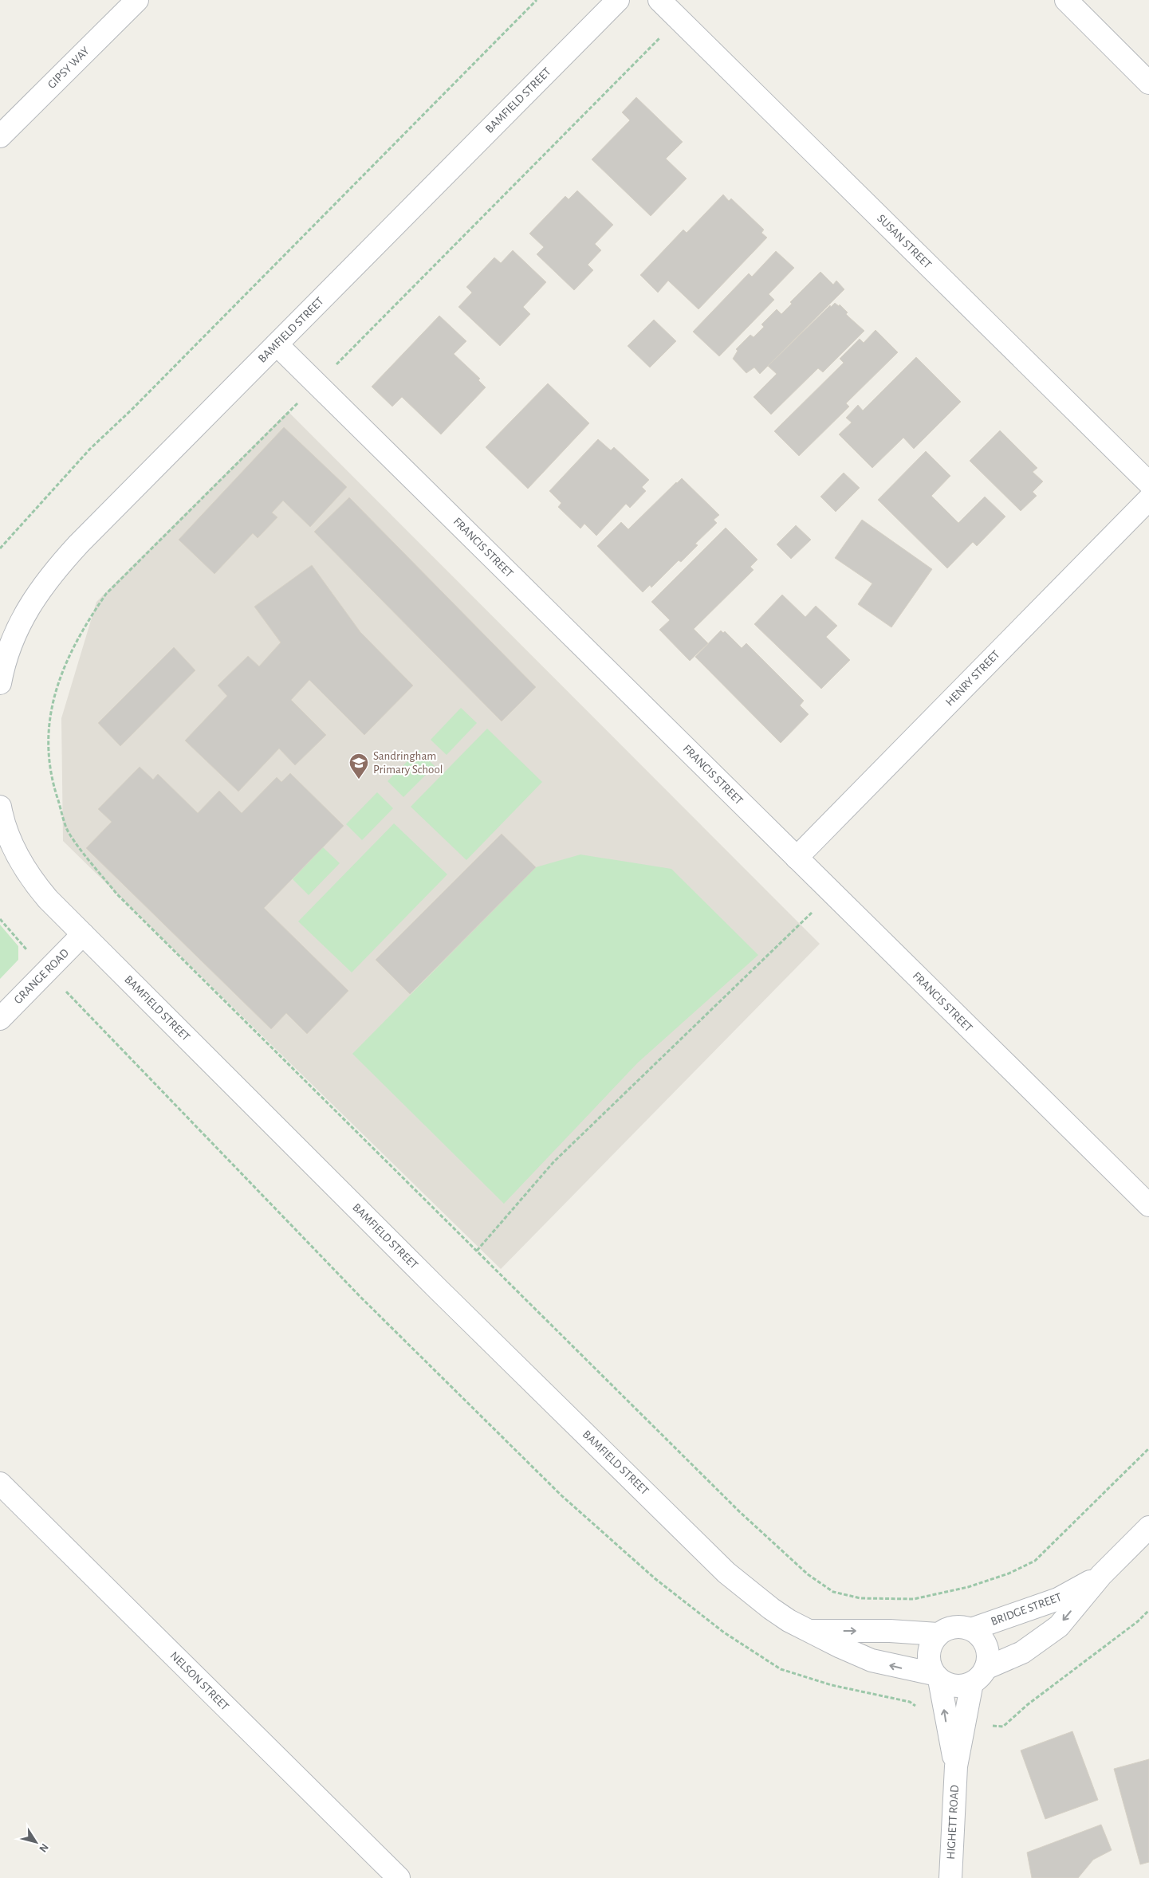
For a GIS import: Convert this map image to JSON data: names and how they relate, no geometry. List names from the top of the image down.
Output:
{
  "streets": {
    "street": [
      "GIPSY WAY",
      "BAMFIELD STREET",
      "SUSAN STREET",
      "FRANCIS STREET",
      "HENRY STREET",
      "GRANGE ROAD",
      "BRIDGE STREET",
      "NELSON STREET",
      "HIGHETT ROAD"
    ]
  },
  "crossings": [
    ["BAMFIELD STREET", "FRANCIS STREET"],
    ["BAMFIELD STREET", "GRANGE ROAD"],
    ["BAMFIELD STREET", "BRIDGE STREET"],
    ["BAMFIELD STREET", "HIGHETT ROAD"],
    ["FRANCIS STREET", "HENRY STREET"],
    ["BRIDGE STREET", "HIGHETT ROAD"]
  ],
  "places": {
    "school or university": ["Sandringham Primary School"]
  },
  "north": "bottom right"
}
